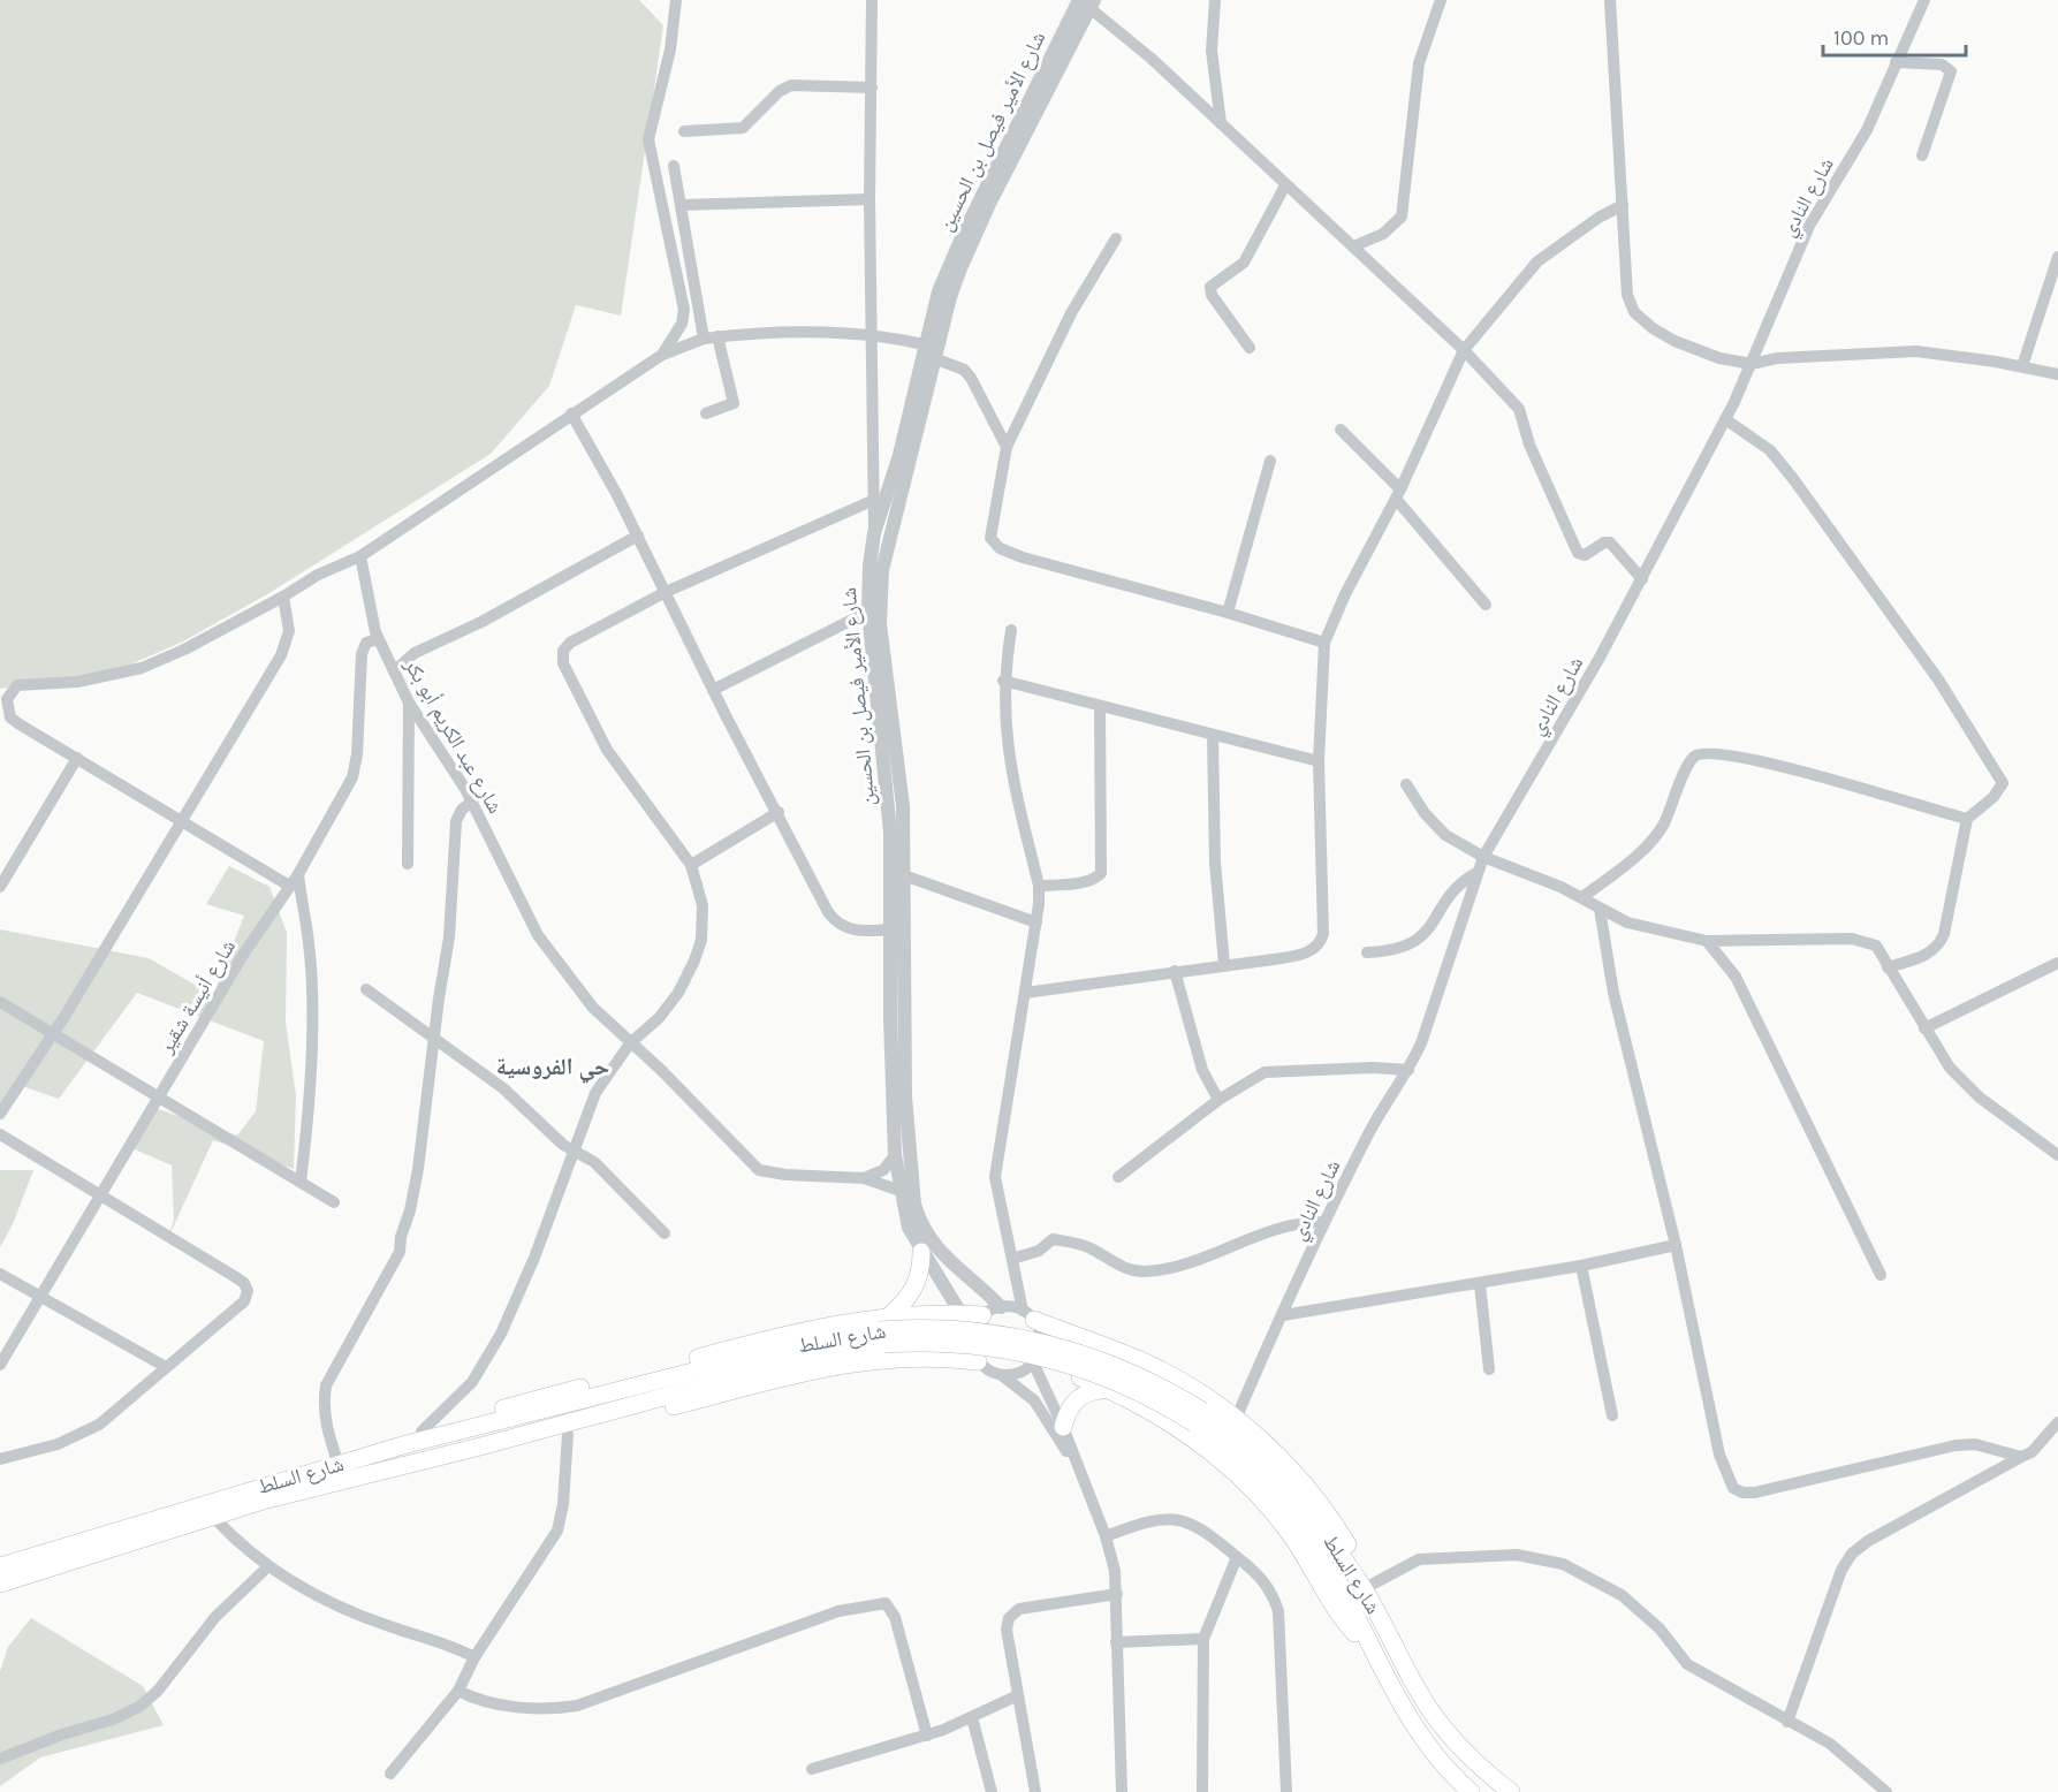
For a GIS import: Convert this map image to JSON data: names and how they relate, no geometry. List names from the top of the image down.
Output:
{
  "streets": {
    "main road": ["شارع السلط"],
    "street": [
      "شارع الأمير فيصل بن الحسين",
      "شارع النادي",
      "شارع عبد الكريم أبو بكر",
      "شارع أنيسة شقير"
    ]
  },
  "crossings": [
    ["شارع الأمير فيصل بن الحسين", "شارع عبد الكريم أبو بكر"],
    ["شارع عبد الكريم أبو بكر", "شارع أنيسة شقير"]
  ],
  "districts": ["حي الفروسية"],
  "scale_bar": "100 m"
}
